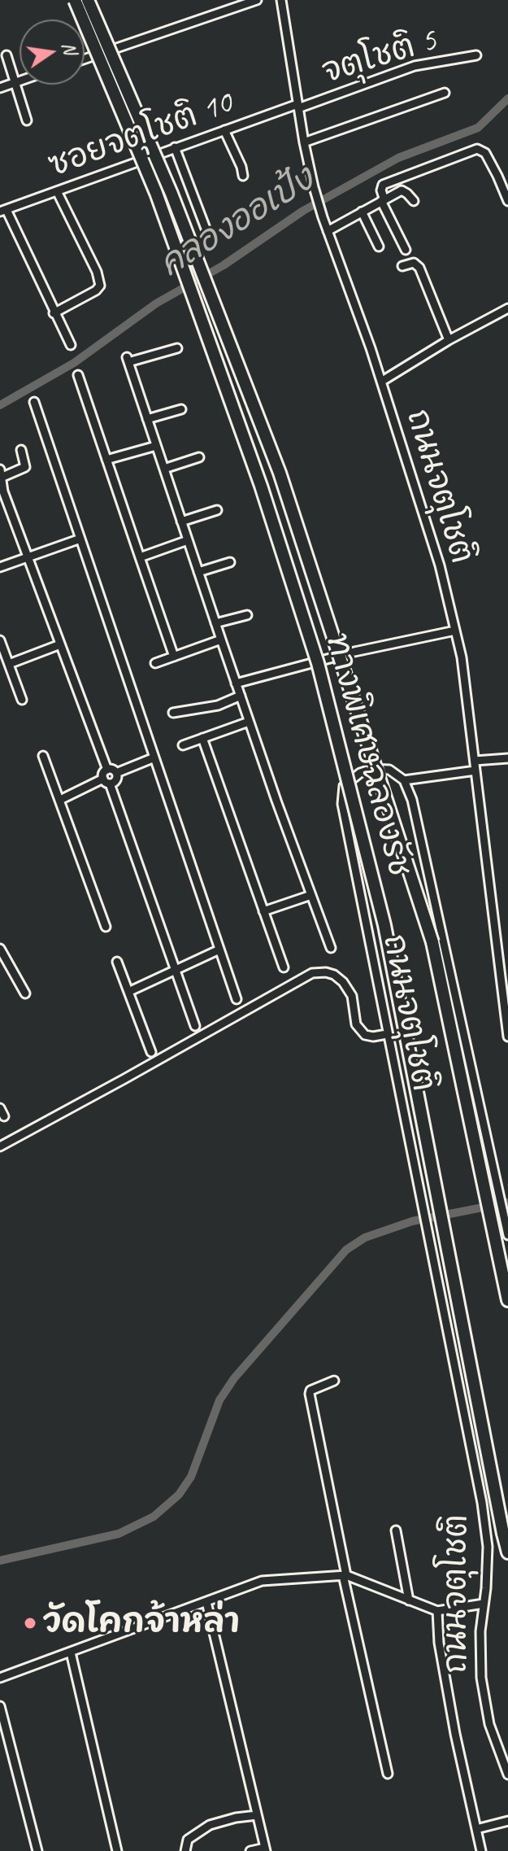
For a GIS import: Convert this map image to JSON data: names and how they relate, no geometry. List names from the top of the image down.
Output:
{
  "streets": {
    "highway": ["ทางพิเศษฉลองรัช"],
    "street": ["จตุโชติ 5", "ซอยจตุโชติ 10", "ถนนจตุโชติ"]
  },
  "crossings": [
    ["จตุโชติ 5", "ซอยจตุโชติ 10"],
    ["จตุโชติ 5", "ถนนจตุโชติ"],
    ["ซอยจตุโชติ 10", "ถนนจตุโชติ"]
  ],
  "water": ["คลองออเป้ง"],
  "places": ["วัดโคกจ้าหล่า"],
  "north": "right"
}
